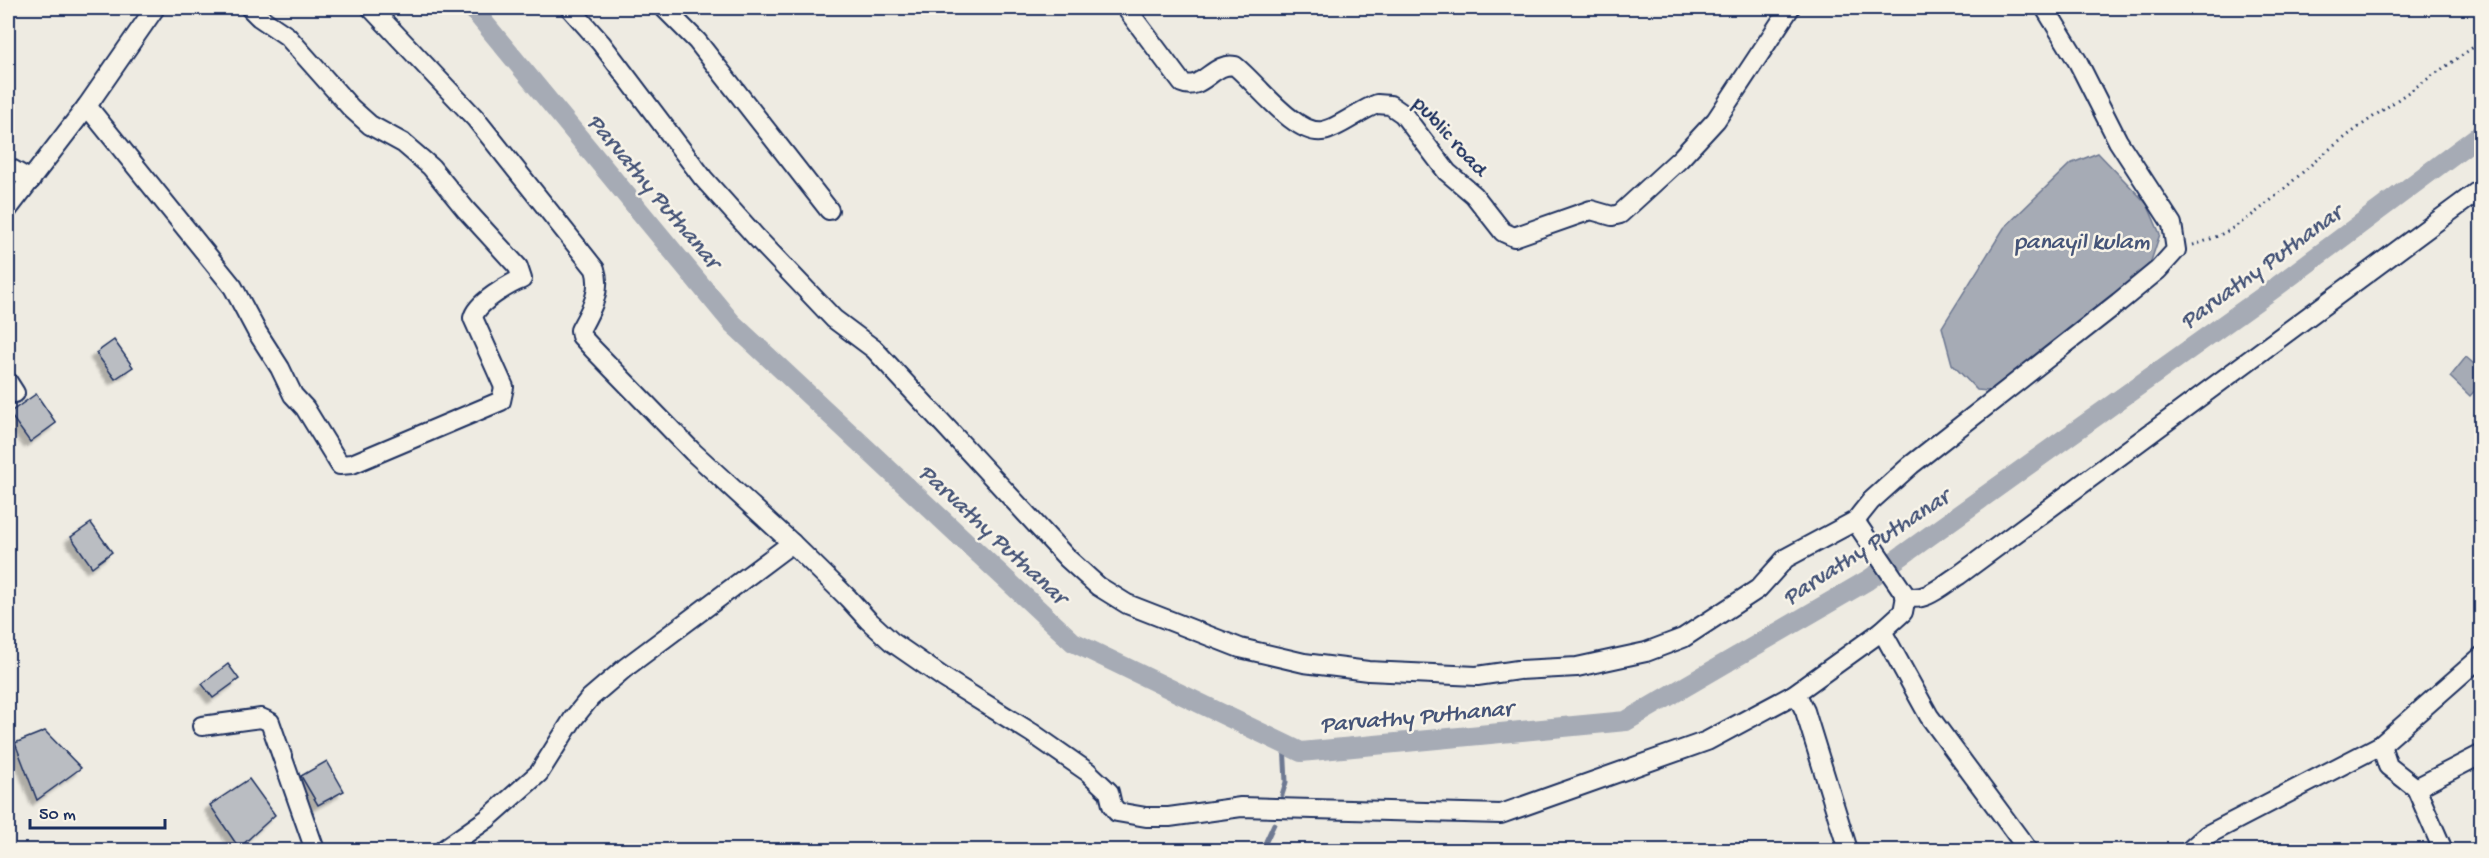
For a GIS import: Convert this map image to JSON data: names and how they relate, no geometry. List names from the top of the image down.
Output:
{
  "streets": {
    "street": ["public road"]
  },
  "water": ["Parvathy Puthanar", "panayil kulam"],
  "scale_bar": "50 m"
}
